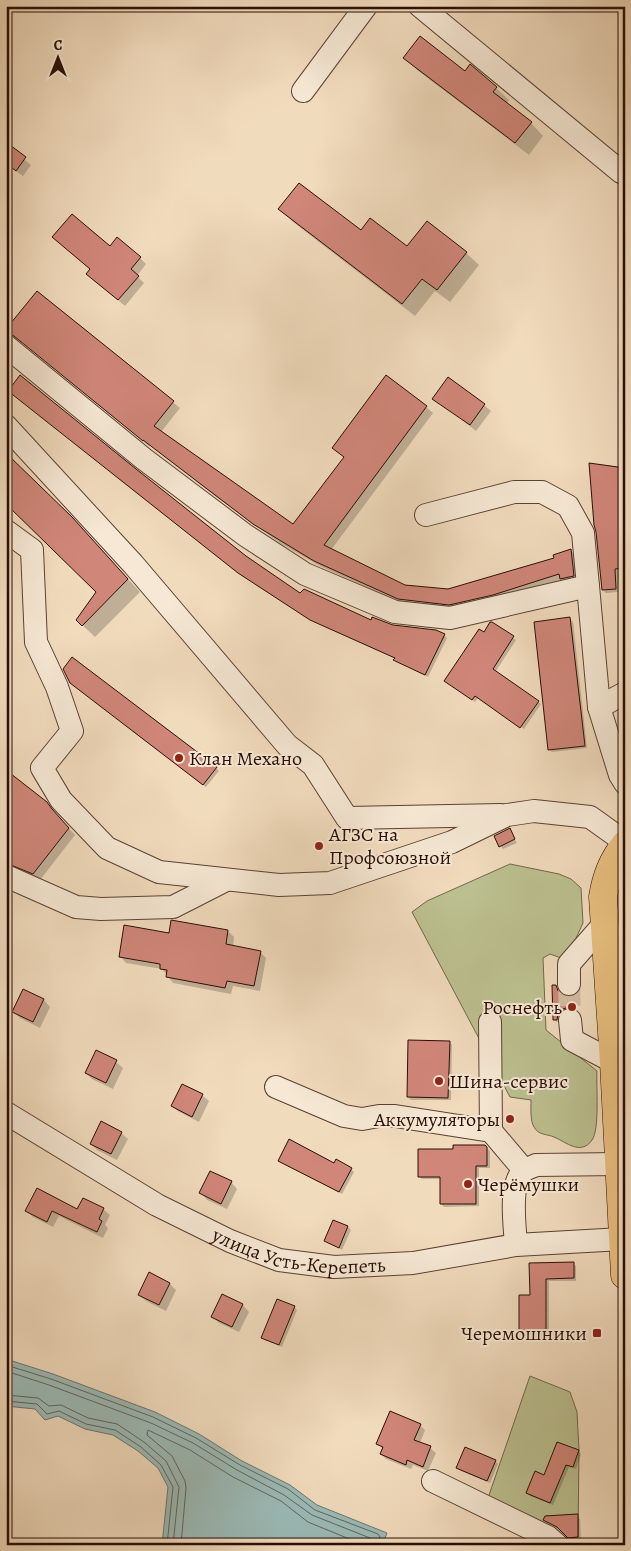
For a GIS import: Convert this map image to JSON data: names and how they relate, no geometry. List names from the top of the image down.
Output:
{
  "streets": {
    "street": ["улица Усть-Керепеть"]
  },
  "places": {
    "other": [
      "Клан Механо",
      "АГЗС на Профсоюзной",
      "Роснефть",
      "Шина-сервис",
      "Аккумуляторы",
      "Черёмушки"
    ],
    "transit": ["Черемошники"]
  },
  "north": "top"
}
